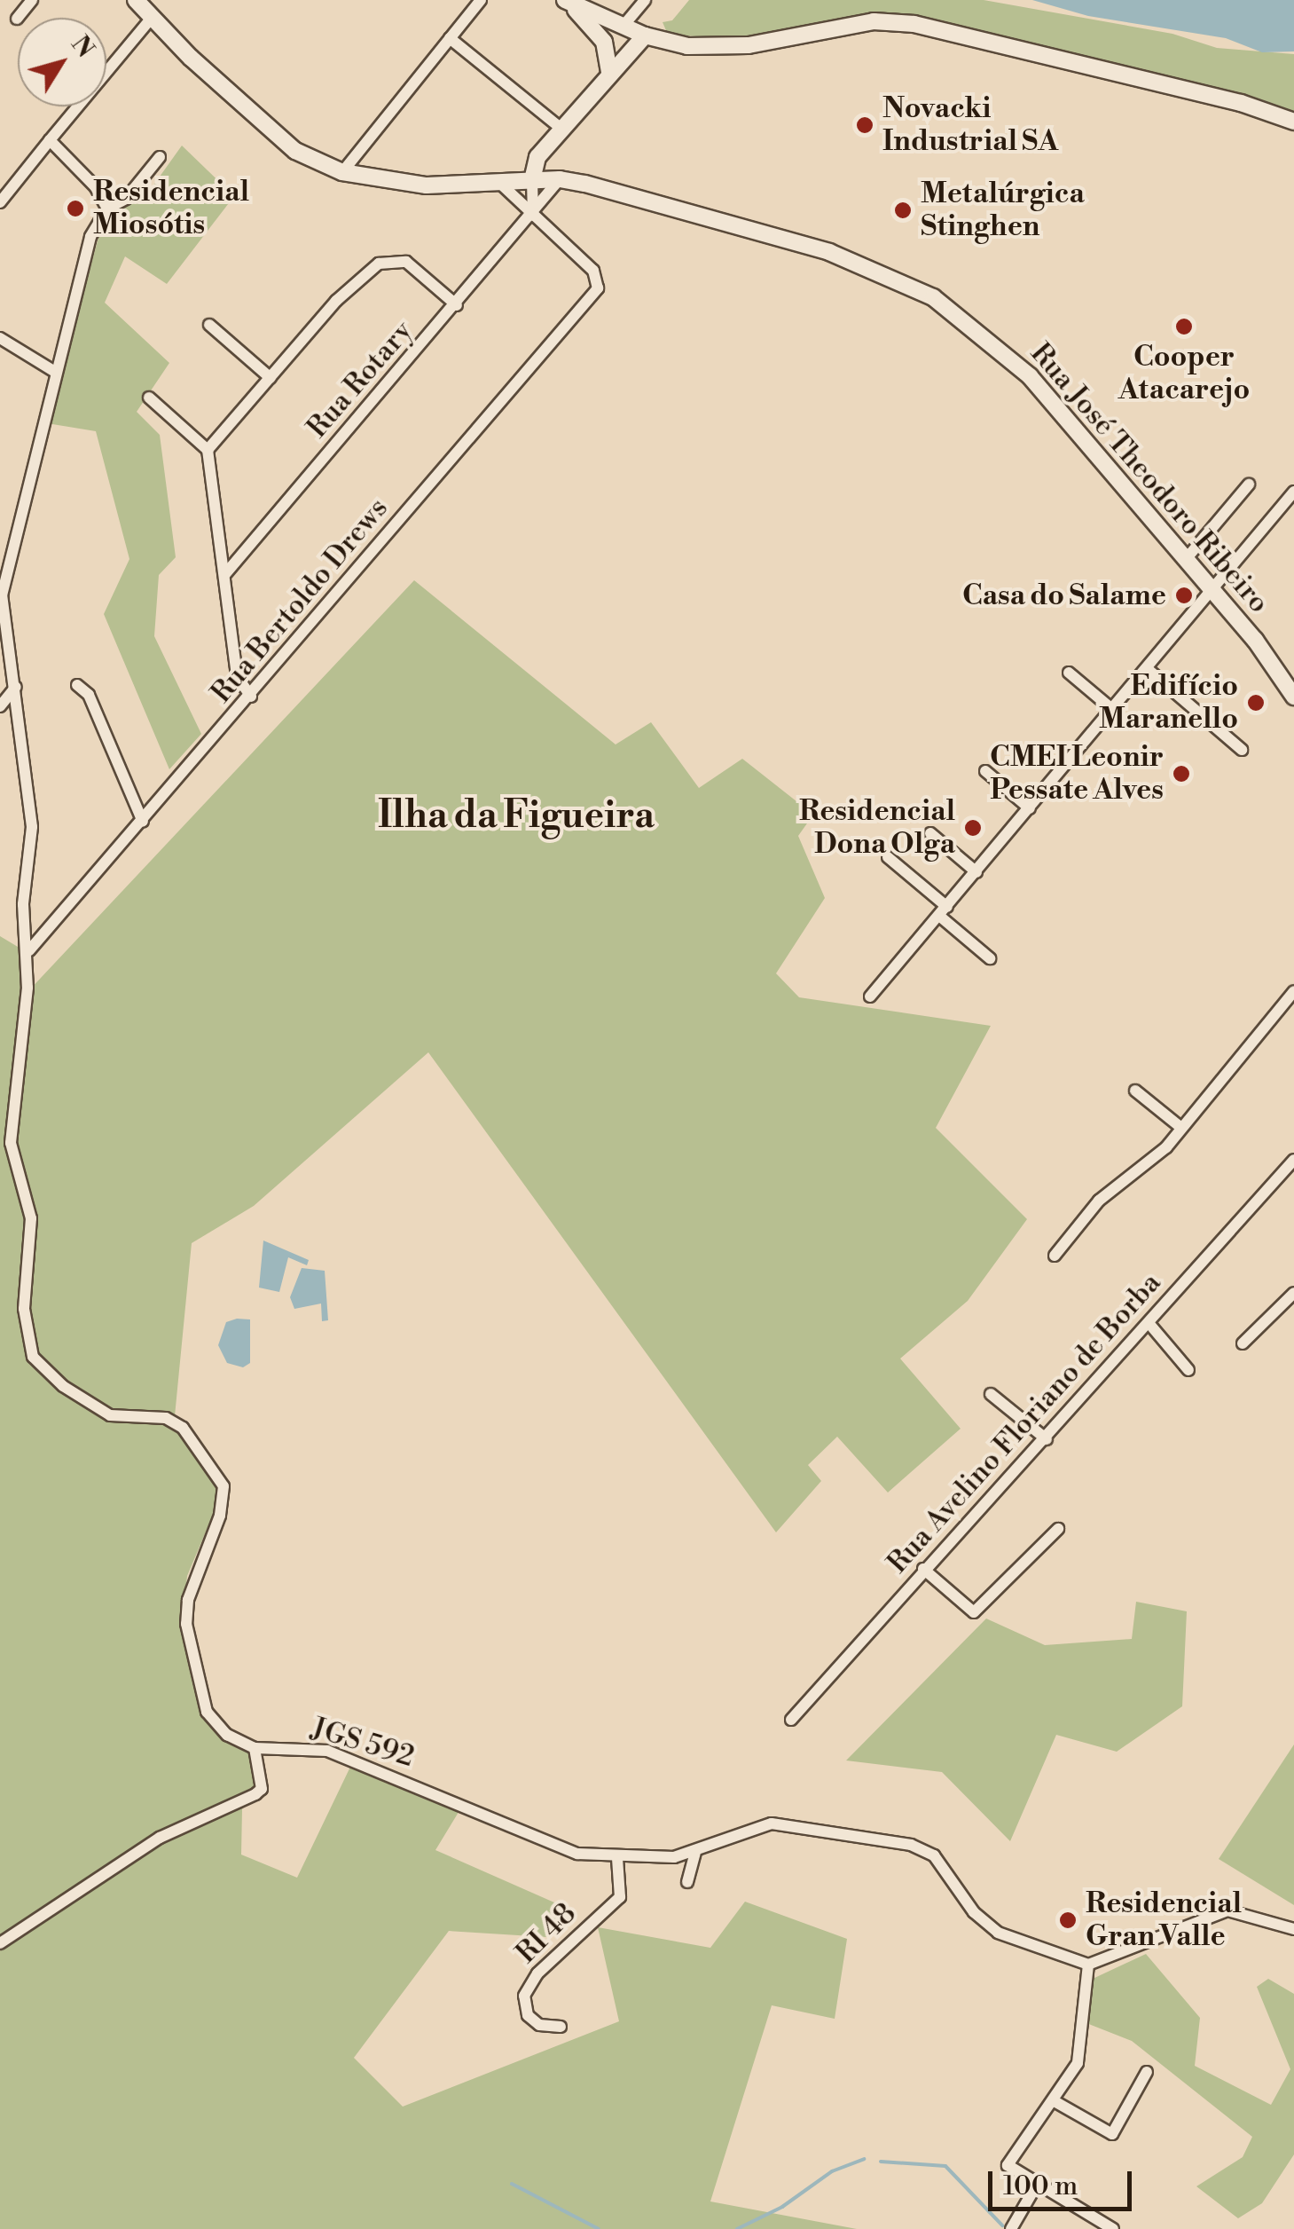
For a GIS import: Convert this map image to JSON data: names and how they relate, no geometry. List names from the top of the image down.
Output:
{
  "streets": {
    "main road": ["Rua José Theodoro Ribeiro"],
    "street": [
      "Rua Rotary",
      "Rua Bertoldo Drews",
      "Rua Avelino Floriano de Borba",
      "JGS 592",
      "RI 48"
    ]
  },
  "crossings": [
    ["Rua Rotary", "Rua José Theodoro Ribeiro"],
    ["Rua Rotary", "Rua Bertoldo Drews"],
    ["JGS 592", "RI 48"]
  ],
  "districts": ["Ilha da Figueira"],
  "places": [
    "Novacki Industrial SA",
    "Residencial Miosótis",
    "Metalúrgica Stinghen",
    "Cooper Atacarejo",
    "Casa do Salame",
    "Edifício Maranello",
    "CMEI Leonir Pessate Alves",
    "Residencial Dona Olga",
    "Residencial Gran Valle"
  ],
  "scale_bar": "100 m",
  "north": "top right"
}
